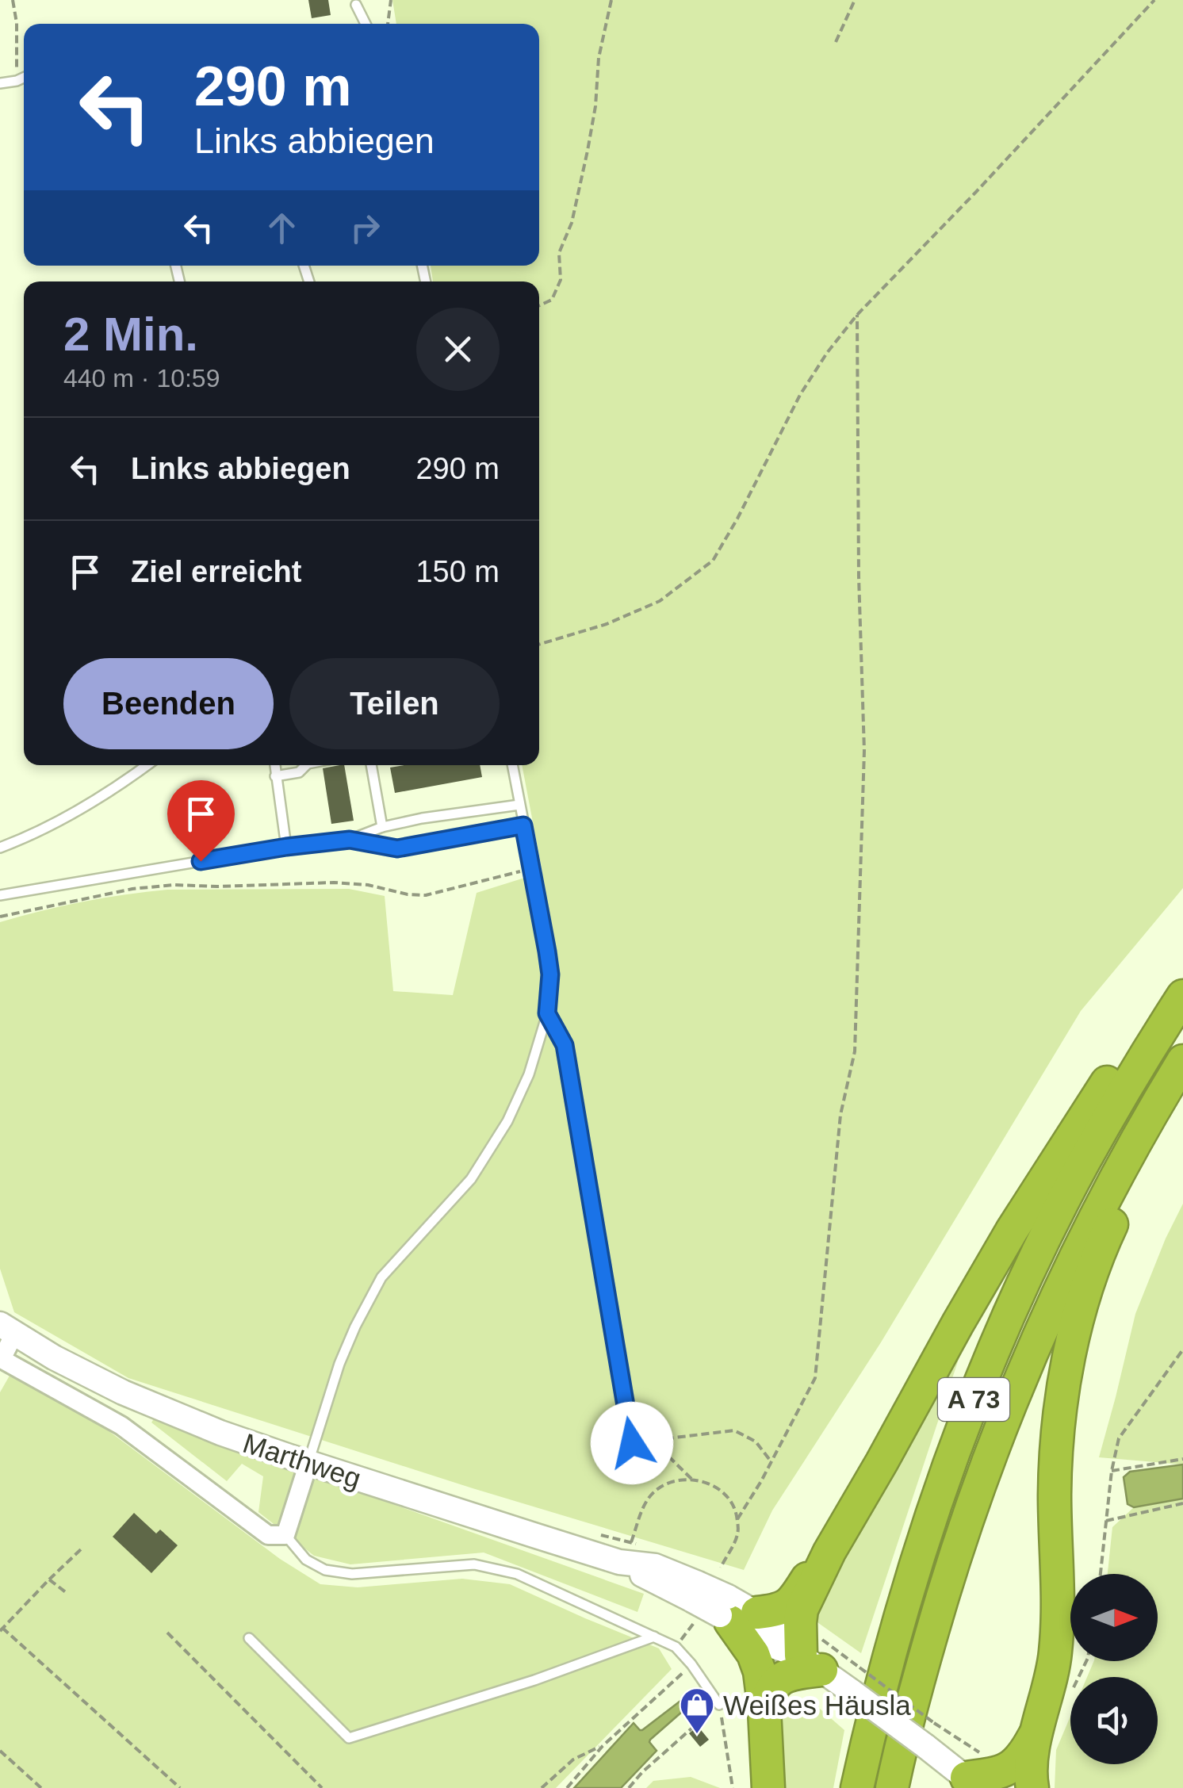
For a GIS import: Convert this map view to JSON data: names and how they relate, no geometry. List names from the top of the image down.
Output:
{
  "streets": {
    "highway": ["A 73"],
    "main road": ["Marthweg"]
  },
  "crossings": [
    ["A 73", "Marthweg"]
  ],
  "places": {
    "shop": ["Weißes Häusla"]
  },
  "north": "right",
  "page": {
    "turn": ["290 m", "Links abbiegen"],
    "heading": ["2 Min.", "440 m · 10:59"],
    "list": [
      {
        "name": "Links abbiegen",
        "value": "290 m"
      },
      {
        "name": "Ziel erreicht",
        "value": "150 m"
      }
    ],
    "buttons": ["Beenden", "Teilen"]
  }
}
